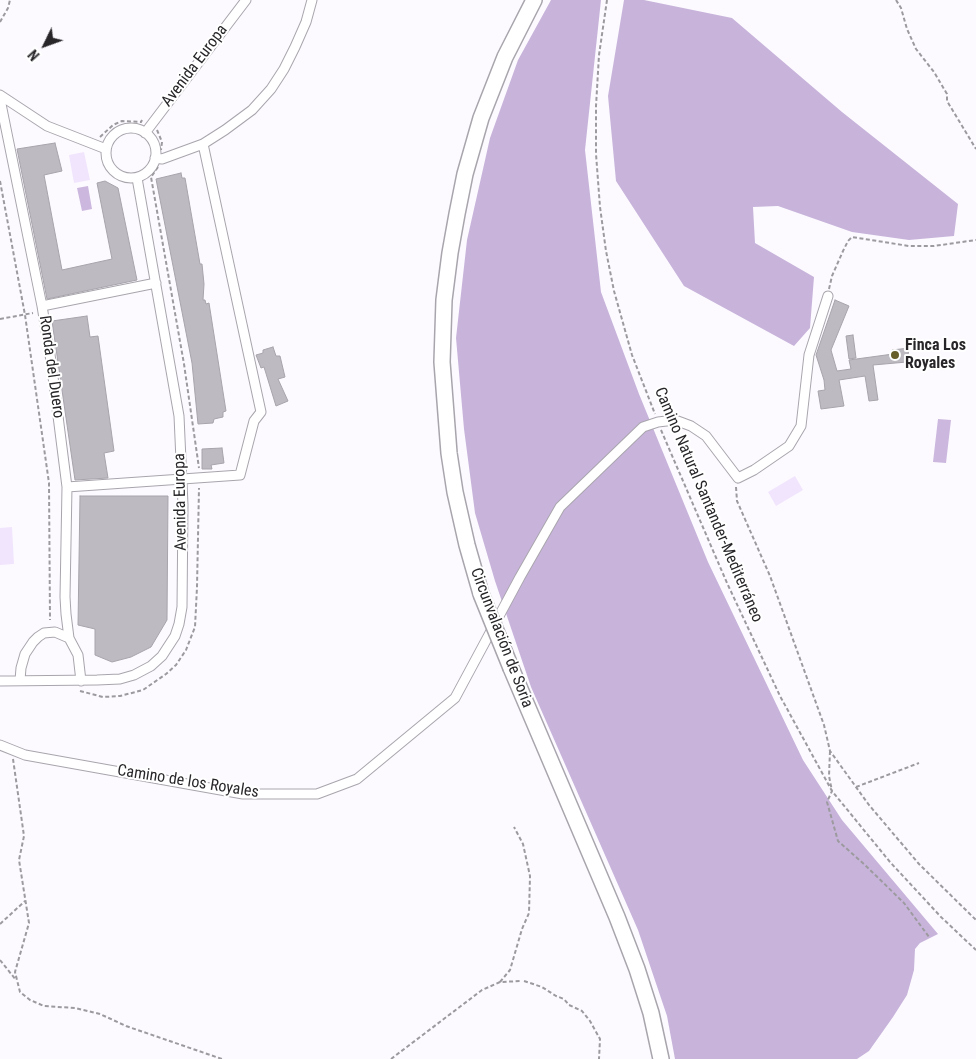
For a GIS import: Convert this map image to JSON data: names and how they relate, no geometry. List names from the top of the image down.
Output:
{
  "streets": {
    "highway": ["Circunvalación de Soria"],
    "street": ["Avenida Europa", "Ronda del Duero", "Camino de los Royales"],
    "path": ["Camino Natural Santander-Mediterráneo"]
  },
  "crossings": [
    ["Avenida Europa", "Ronda del Duero"],
    ["Camino Natural Santander-Mediterráneo", "Camino de los Royales"]
  ],
  "places": ["Finca Los Royales"],
  "north": "bottom left"
}
